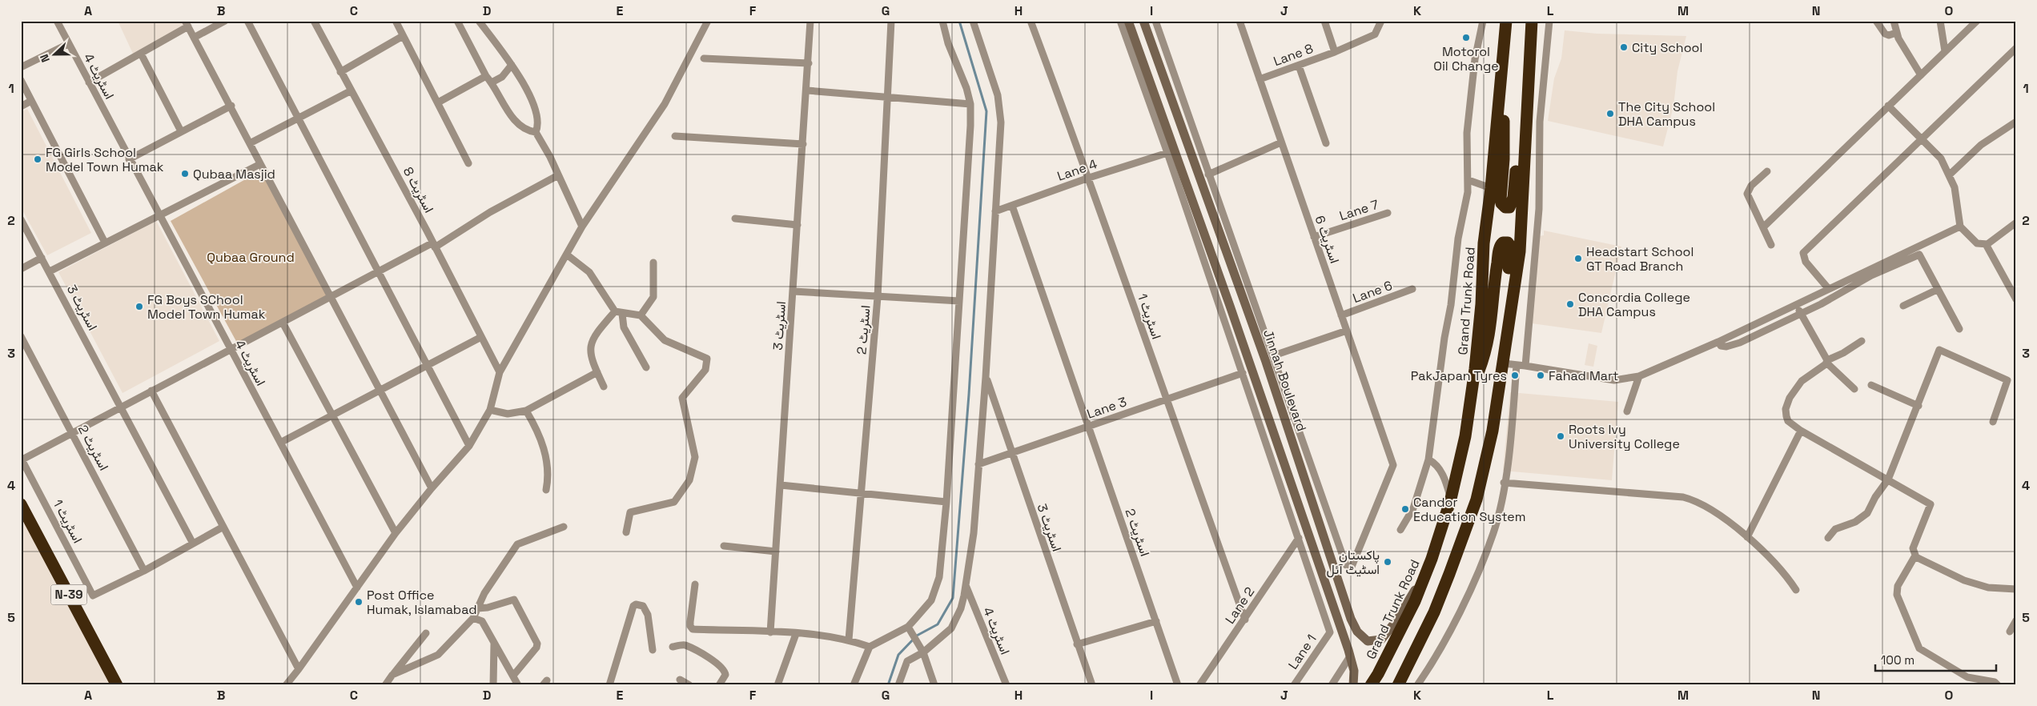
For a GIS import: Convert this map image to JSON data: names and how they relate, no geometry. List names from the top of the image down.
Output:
{
  "streets": {
    "highway": ["Grand Trunk Road", "N-39"],
    "street": [
      "Lane 8",
      "اسٹریٹ 4",
      "Lane 4",
      "اسٹریٹ 8",
      "Lane 7",
      "اسٹریٹ 6",
      "Lane 6",
      "اسٹریٹ 3",
      "اسٹریٹ 1",
      "اسٹریٹ 2",
      "Jinnah Boulevard",
      "Lane 3",
      "Lane 2",
      "Lane 1"
    ]
  },
  "crossings": [
    ["Lane 8", "اسٹریٹ 6"],
    ["Lane 4", "اسٹریٹ 1"],
    ["Lane 4", "اسٹریٹ 2"],
    ["Lane 7", "اسٹریٹ 6"],
    ["اسٹریٹ 6", "Lane 6"],
    ["Grand Trunk Road", "Jinnah Boulevard"],
    ["اسٹریٹ 3", "Lane 3"],
    ["اسٹریٹ 1", "اسٹریٹ 2"],
    ["اسٹریٹ 1", "Lane 3"],
    ["اسٹریٹ 1", "Lane 2"],
    ["اسٹریٹ 2", "Lane 3"],
    ["Lane 2", "Lane 1"]
  ],
  "parks": ["Qubaa Ground"],
  "places": [
    "Motorol Oil Change",
    "City School",
    "The City School DHA Campus",
    "FG Girls School Model Town Humak",
    "Qubaa Masjid",
    "Headstart School GT Road Branch",
    "Concordia College DHA Campus",
    "FG Boys SChool Model Town Humak",
    "PakJapan Tyres",
    "Fahad Mart",
    "Roots Ivy University College",
    "Candor Education System",
    "پاکستان اسٹیٹ آئل",
    "Post Office Humak, Islamabad"
  ],
  "scale_bar": "100 m",
  "north": "left",
  "grid": {
    "columns": [
      "A",
      "B",
      "C",
      "D",
      "E",
      "F",
      "G",
      "H",
      "I",
      "J",
      "K",
      "L",
      "M",
      "N",
      "O"
    ],
    "rows": [
      "1",
      "2",
      "3",
      "4",
      "5"
    ]
  }
}
